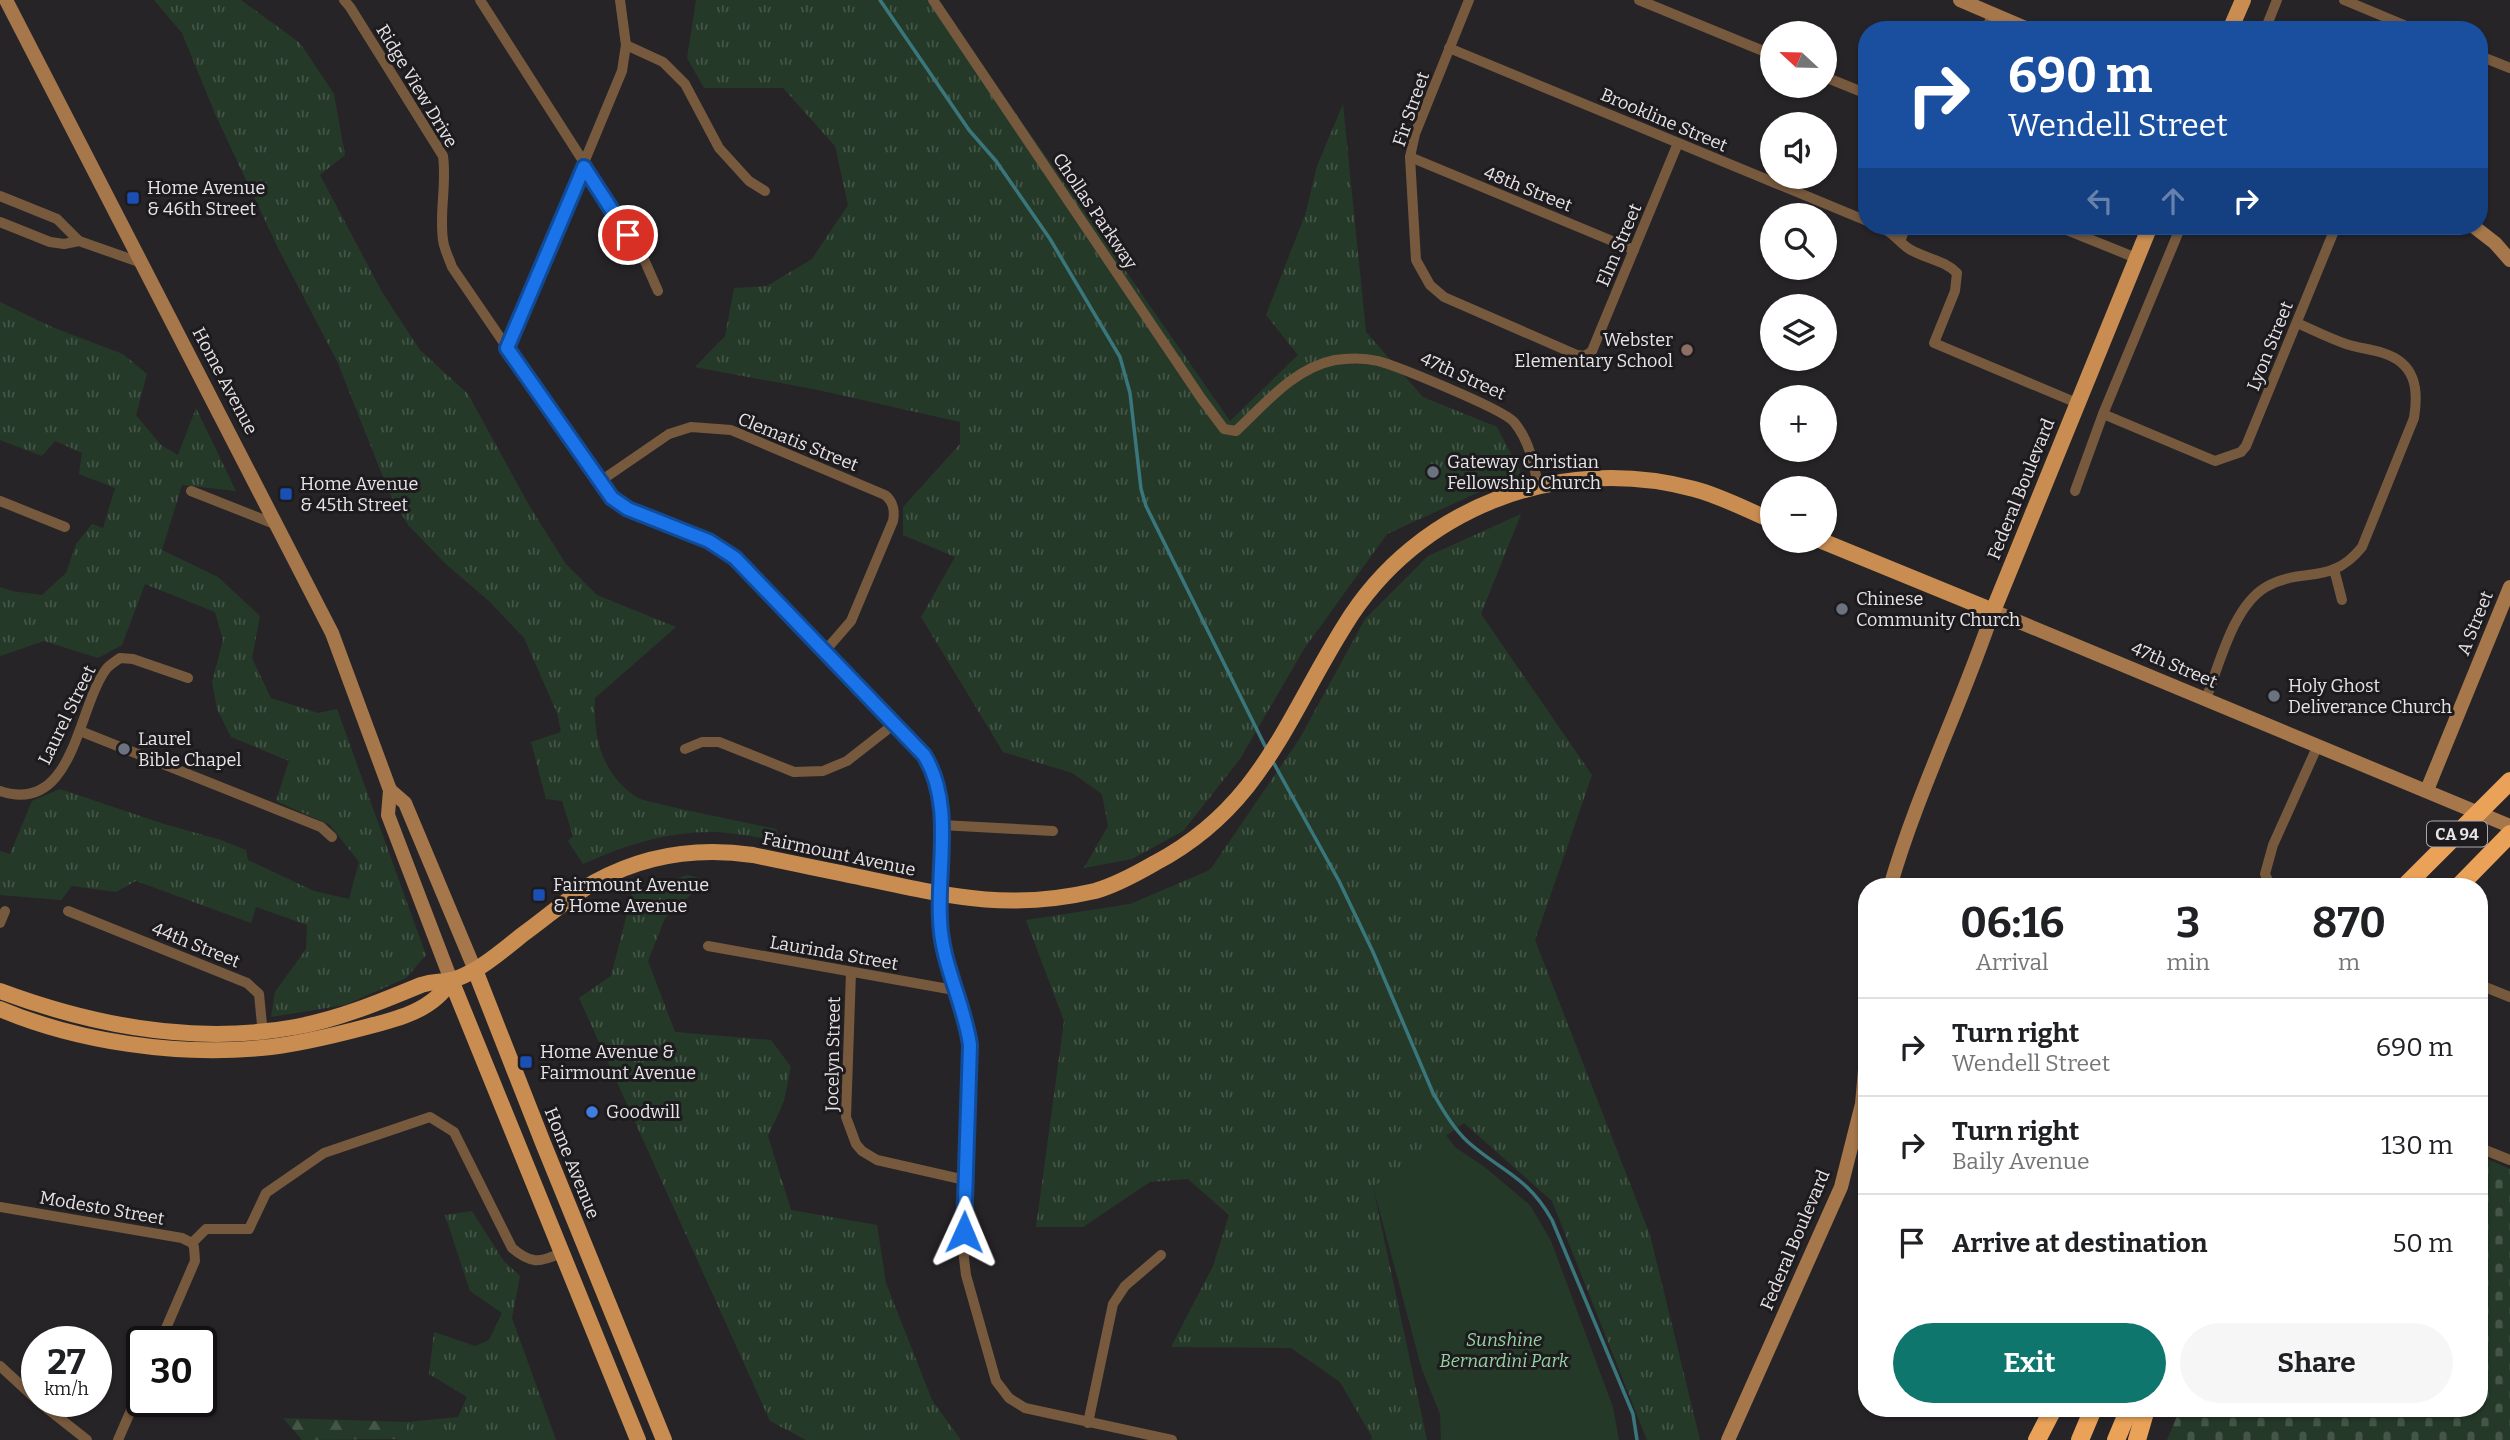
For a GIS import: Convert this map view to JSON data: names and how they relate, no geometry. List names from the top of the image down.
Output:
{
  "streets": {
    "highway": ["CA 94"],
    "main road": [
      "47th Street",
      "Home Avenue",
      "Federal Boulevard",
      "A Street",
      "Fairmount Avenue"
    ],
    "street": [
      "Ridge View Drive",
      "Fir Street",
      "Brookline Street",
      "48th Street",
      "Chollas Parkway",
      "Elm Street",
      "Lyon Street",
      "Clematis Street",
      "Laurel Street",
      "44th Street",
      "Laurinda Street",
      "Jocelyn Street",
      "Modesto Street"
    ]
  },
  "crossings": [
    ["Ridge View Drive", "Clematis Street"],
    ["Ridge View Drive", "Fairmount Avenue"],
    ["Ridge View Drive", "Laurinda Street"],
    ["Ridge View Drive", "Jocelyn Street"],
    ["Fir Street", "Brookline Street"],
    ["Fir Street", "48th Street"],
    ["Fir Street", "Elm Street"],
    ["Brookline Street", "Elm Street"],
    ["48th Street", "Elm Street"],
    ["Chollas Parkway", "47th Street"],
    ["47th Street", "Federal Boulevard"],
    ["47th Street", "A Street"],
    ["47th Street", "Fairmount Avenue"],
    ["Home Avenue", "Fairmount Avenue"],
    ["Fairmount Avenue", "44th Street"],
    ["Laurinda Street", "Jocelyn Street"]
  ],
  "parks": ["Sunshine Bernardini Park"],
  "places": {
    "transit": [
      "Home Avenue & 46th Street",
      "Home Avenue & 45th Street",
      "Fairmount Avenue & Home Avenue",
      "Home Avenue & Fairmount Avenue"
    ],
    "other": [
      "Webster Elementary School",
      "Gateway Christian Fellowship Church",
      "Chinese Community Church",
      "Holy Ghost Deliverance Church",
      "Laurel Bible Chapel",
      "Goodwill"
    ]
  },
  "north": "left",
  "page": {
    "map_buttons": ["+", "−"],
    "turn": ["690 m", "Wendell Street"],
    "eta": [
      "06:16",
      "Arrival",
      "3",
      "min",
      "870",
      "m"
    ],
    "list": [
      {
        "name": "Turn right",
        "note": "Wendell Street",
        "value": "690 m"
      },
      {
        "name": "Turn right",
        "note": "Baily Avenue",
        "value": "130 m"
      },
      {
        "name": "Arrive at destination",
        "value": "50 m"
      }
    ],
    "buttons": ["Exit", "Share"],
    "speed": "27 km/h",
    "limit": "30"
  }
}
